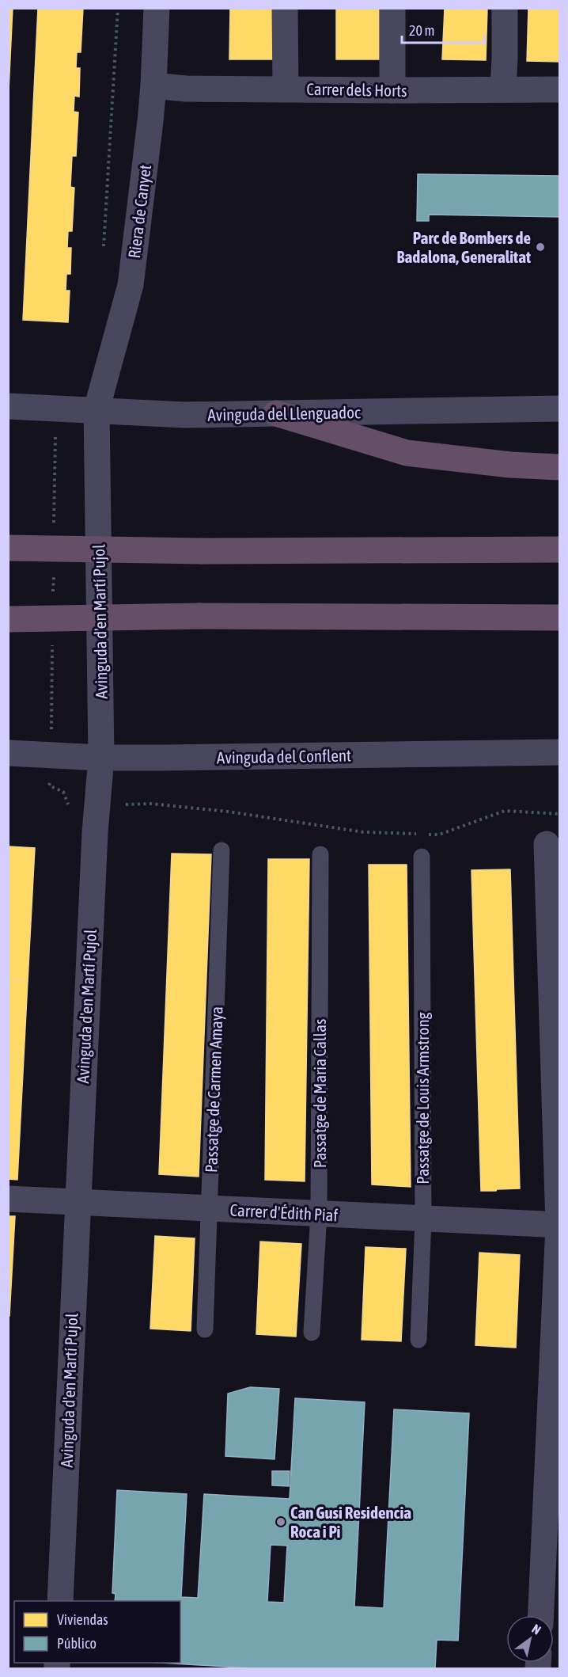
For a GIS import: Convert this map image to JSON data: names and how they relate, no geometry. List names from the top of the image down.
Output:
{
  "streets": {
    "street": [
      "Carrer dels Horts",
      "Riera de Canyet",
      "Avinguda del Llenguadoc",
      "Avinguda d'en Martí Pujol",
      "Avinguda del Conflent",
      "Carrer d'Édith Piaf"
    ],
    "lane": ["Passatge de Carmen Amaya", "Passatge de Maria Callas", "Passatge de Louis Armstrong"]
  },
  "crossings": [
    ["Carrer dels Horts", "Riera de Canyet"],
    ["Riera de Canyet", "Avinguda del Llenguadoc"],
    ["Riera de Canyet", "Avinguda d'en Martí Pujol"],
    ["Avinguda del Llenguadoc", "Avinguda d'en Martí Pujol"],
    ["Avinguda d'en Martí Pujol", "Avinguda del Conflent"],
    ["Avinguda d'en Martí Pujol", "Carrer d'Édith Piaf"],
    ["Passatge de Carmen Amaya", "Carrer d'Édith Piaf"],
    ["Passatge de Maria Callas", "Carrer d'Édith Piaf"],
    ["Passatge de Louis Armstrong", "Carrer d'Édith Piaf"]
  ],
  "places": ["Parc de Bombers de Badalona, Generalitat", "Can Gusi Residencia Roca i Pi"],
  "legend": ["Viviendas", "Público"],
  "scale_bar": "20 m",
  "north": "top right"
}
